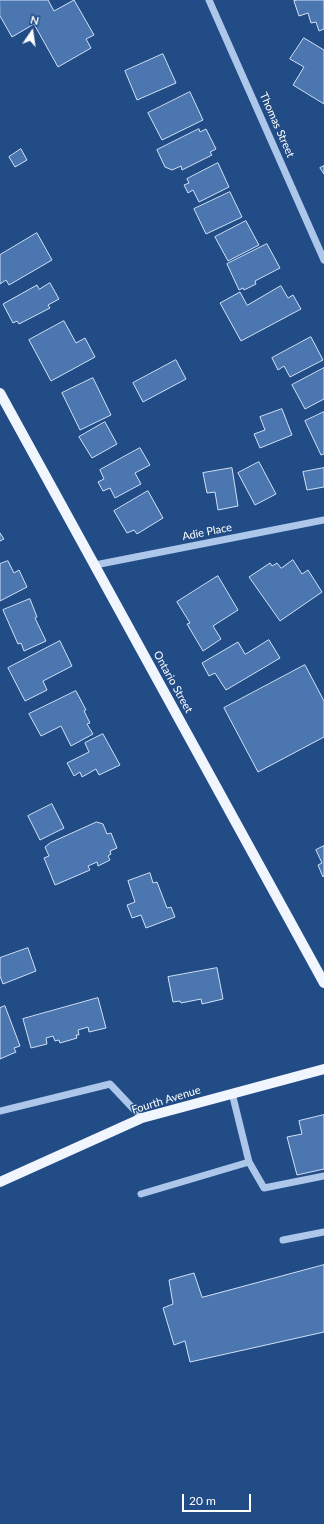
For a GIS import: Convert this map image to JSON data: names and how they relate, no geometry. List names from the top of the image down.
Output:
{
  "streets": {
    "main road": ["Ontario Street", "Fourth Avenue"],
    "street": ["Thomas Street", "Adie Place"]
  },
  "crossings": [
    ["Adie Place", "Ontario Street"]
  ],
  "scale_bar": "20 m",
  "north": "top"
}
